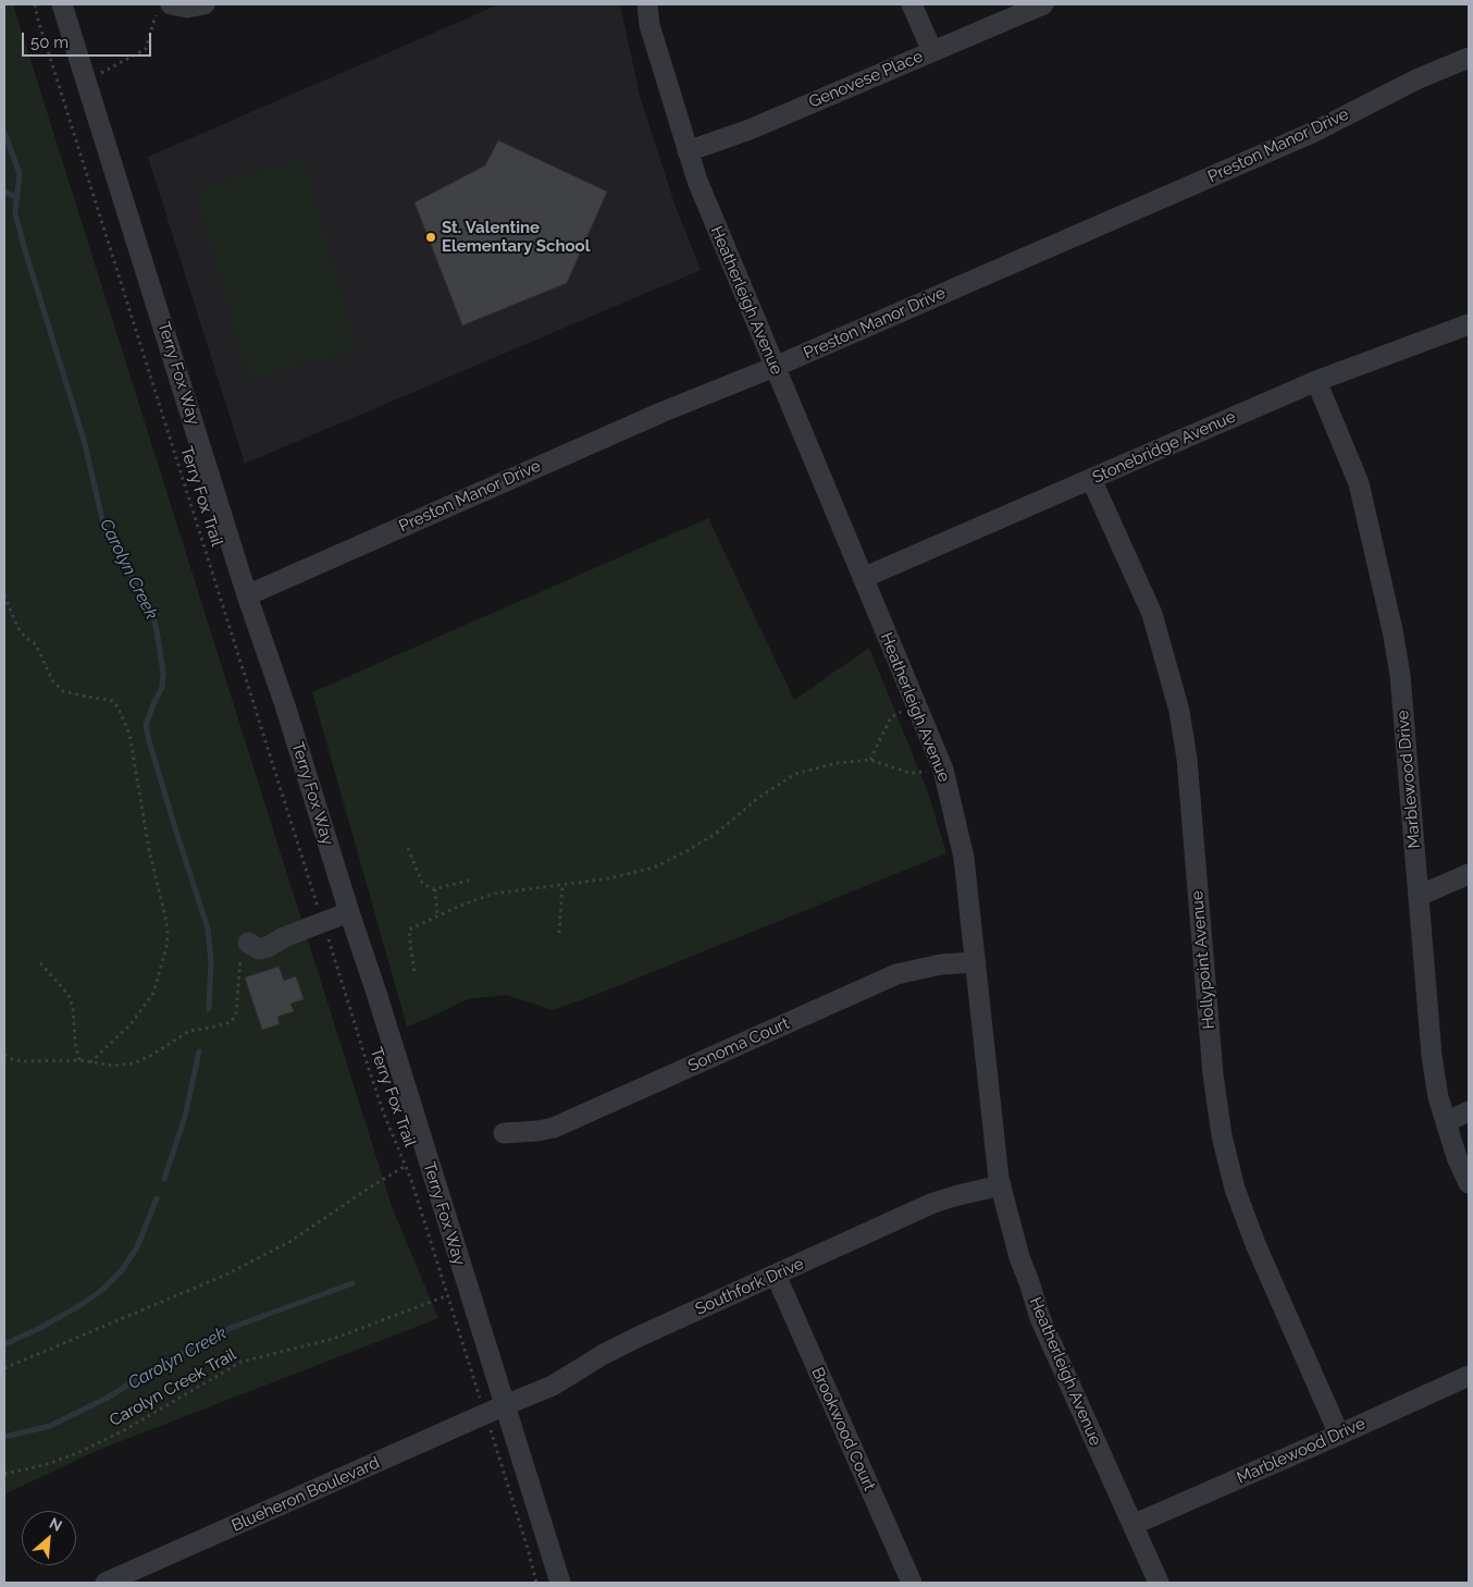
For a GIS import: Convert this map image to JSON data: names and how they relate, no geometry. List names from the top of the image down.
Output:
{
  "streets": {
    "street": [
      "Genovese Place",
      "Preston Manor Drive",
      "Heatherleigh Avenue",
      "Terry Fox Way",
      "Stonebridge Avenue",
      "Marblewood Drive",
      "Hollypoint Avenue",
      "Sonoma Court",
      "Southfork Drive",
      "Brookwood Court",
      "Blueheron Boulevard"
    ],
    "path": ["Terry Fox Trail", "Carolyn Creek Trail"]
  },
  "crossings": [
    ["Genovese Place", "Heatherleigh Avenue"],
    ["Preston Manor Drive", "Heatherleigh Avenue"],
    ["Preston Manor Drive", "Terry Fox Way"],
    ["Heatherleigh Avenue", "Stonebridge Avenue"],
    ["Heatherleigh Avenue", "Marblewood Drive"],
    ["Heatherleigh Avenue", "Sonoma Court"],
    ["Heatherleigh Avenue", "Southfork Drive"],
    ["Terry Fox Way", "Southfork Drive"],
    ["Terry Fox Way", "Blueheron Boulevard"],
    ["Stonebridge Avenue", "Marblewood Drive"],
    ["Stonebridge Avenue", "Hollypoint Avenue"],
    ["Terry Fox Trail", "Carolyn Creek Trail"],
    ["Marblewood Drive", "Hollypoint Avenue"],
    ["Southfork Drive", "Brookwood Court"],
    ["Southfork Drive", "Blueheron Boulevard"]
  ],
  "water": ["Carolyn Creek"],
  "places": ["St. Valentine Elementary School"],
  "scale_bar": "50 m",
  "north": "top right"
}
